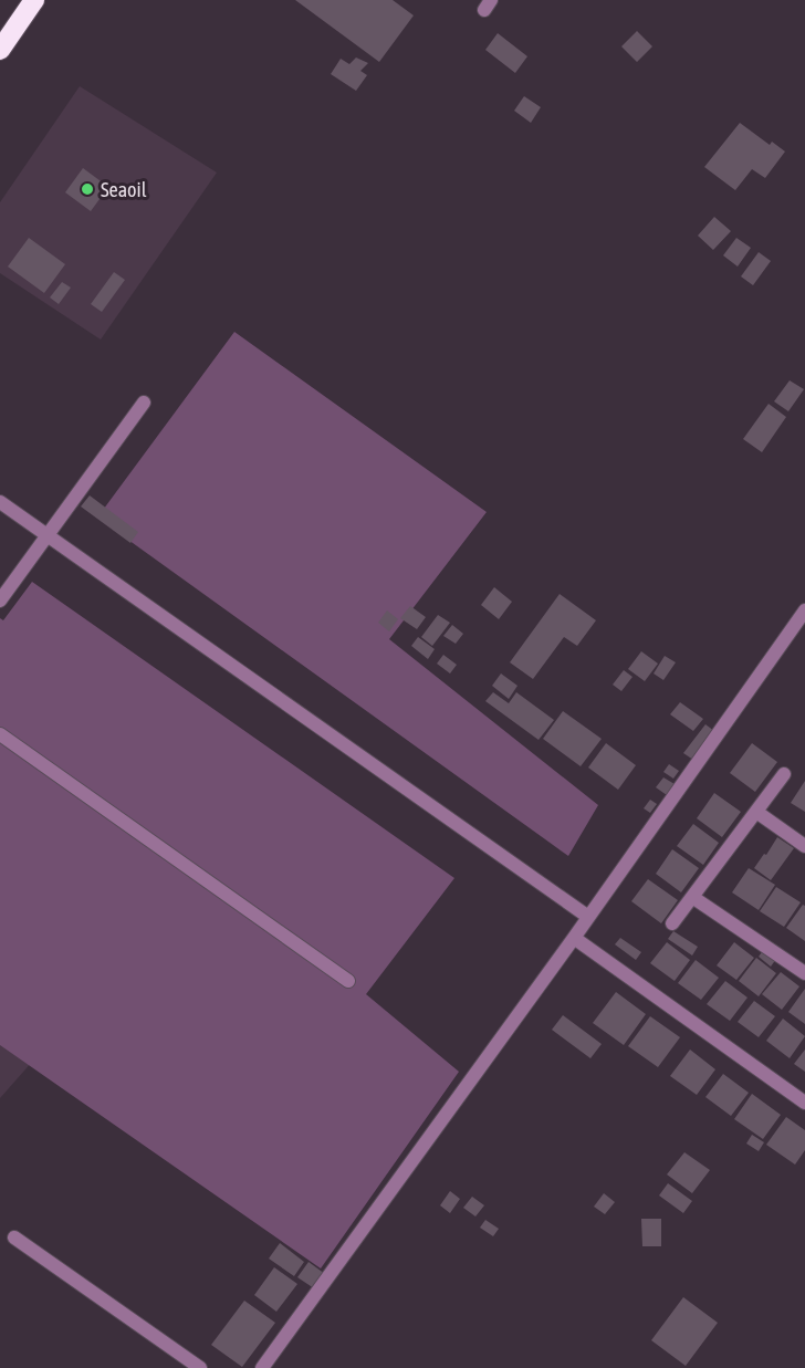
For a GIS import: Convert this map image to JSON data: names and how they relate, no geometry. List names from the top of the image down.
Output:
{
  "places": ["Seaoil"]
}
